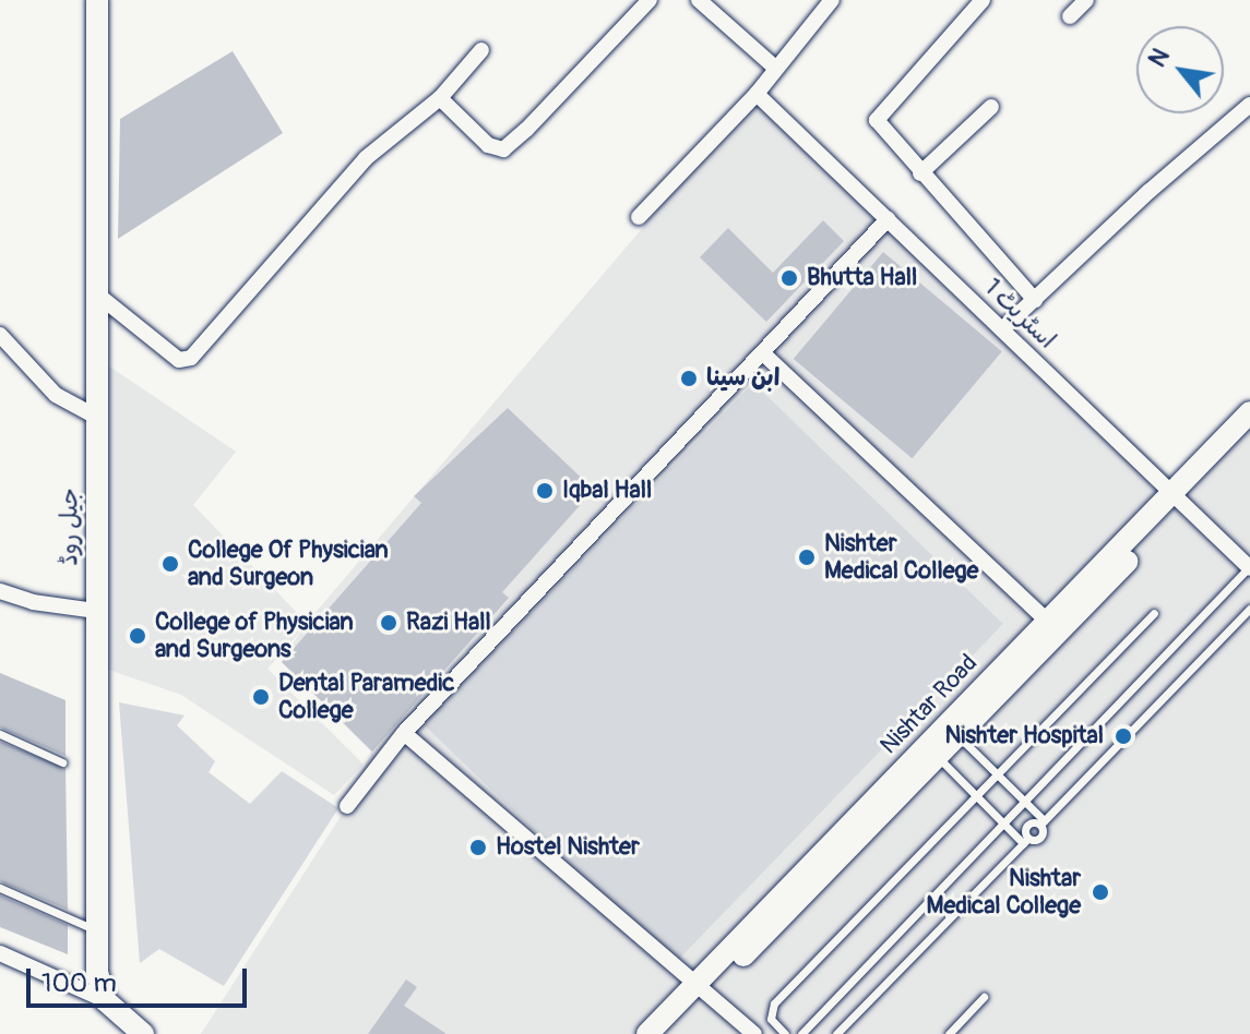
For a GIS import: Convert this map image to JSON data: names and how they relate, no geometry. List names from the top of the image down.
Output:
{
  "streets": {
    "main road": ["جیل روڈ", "Nishtar Road"],
    "street": ["اسٹریٹ 1"]
  },
  "crossings": [
    ["اسٹریٹ 1", "Nishtar Road"]
  ],
  "places": [
    "Bhutta Hall",
    "ابن سینا",
    "Iqbal Hall",
    "Nishter Medical College",
    "College Of Physician and Surgeon",
    "Razi Hall",
    "College of Physician and Surgeons",
    "Dental Paramedic College",
    "Nishter Hospital",
    "Hostel Nishter",
    "Nishtar Medical College"
  ],
  "scale_bar": "100 m",
  "north": "top left"
}
